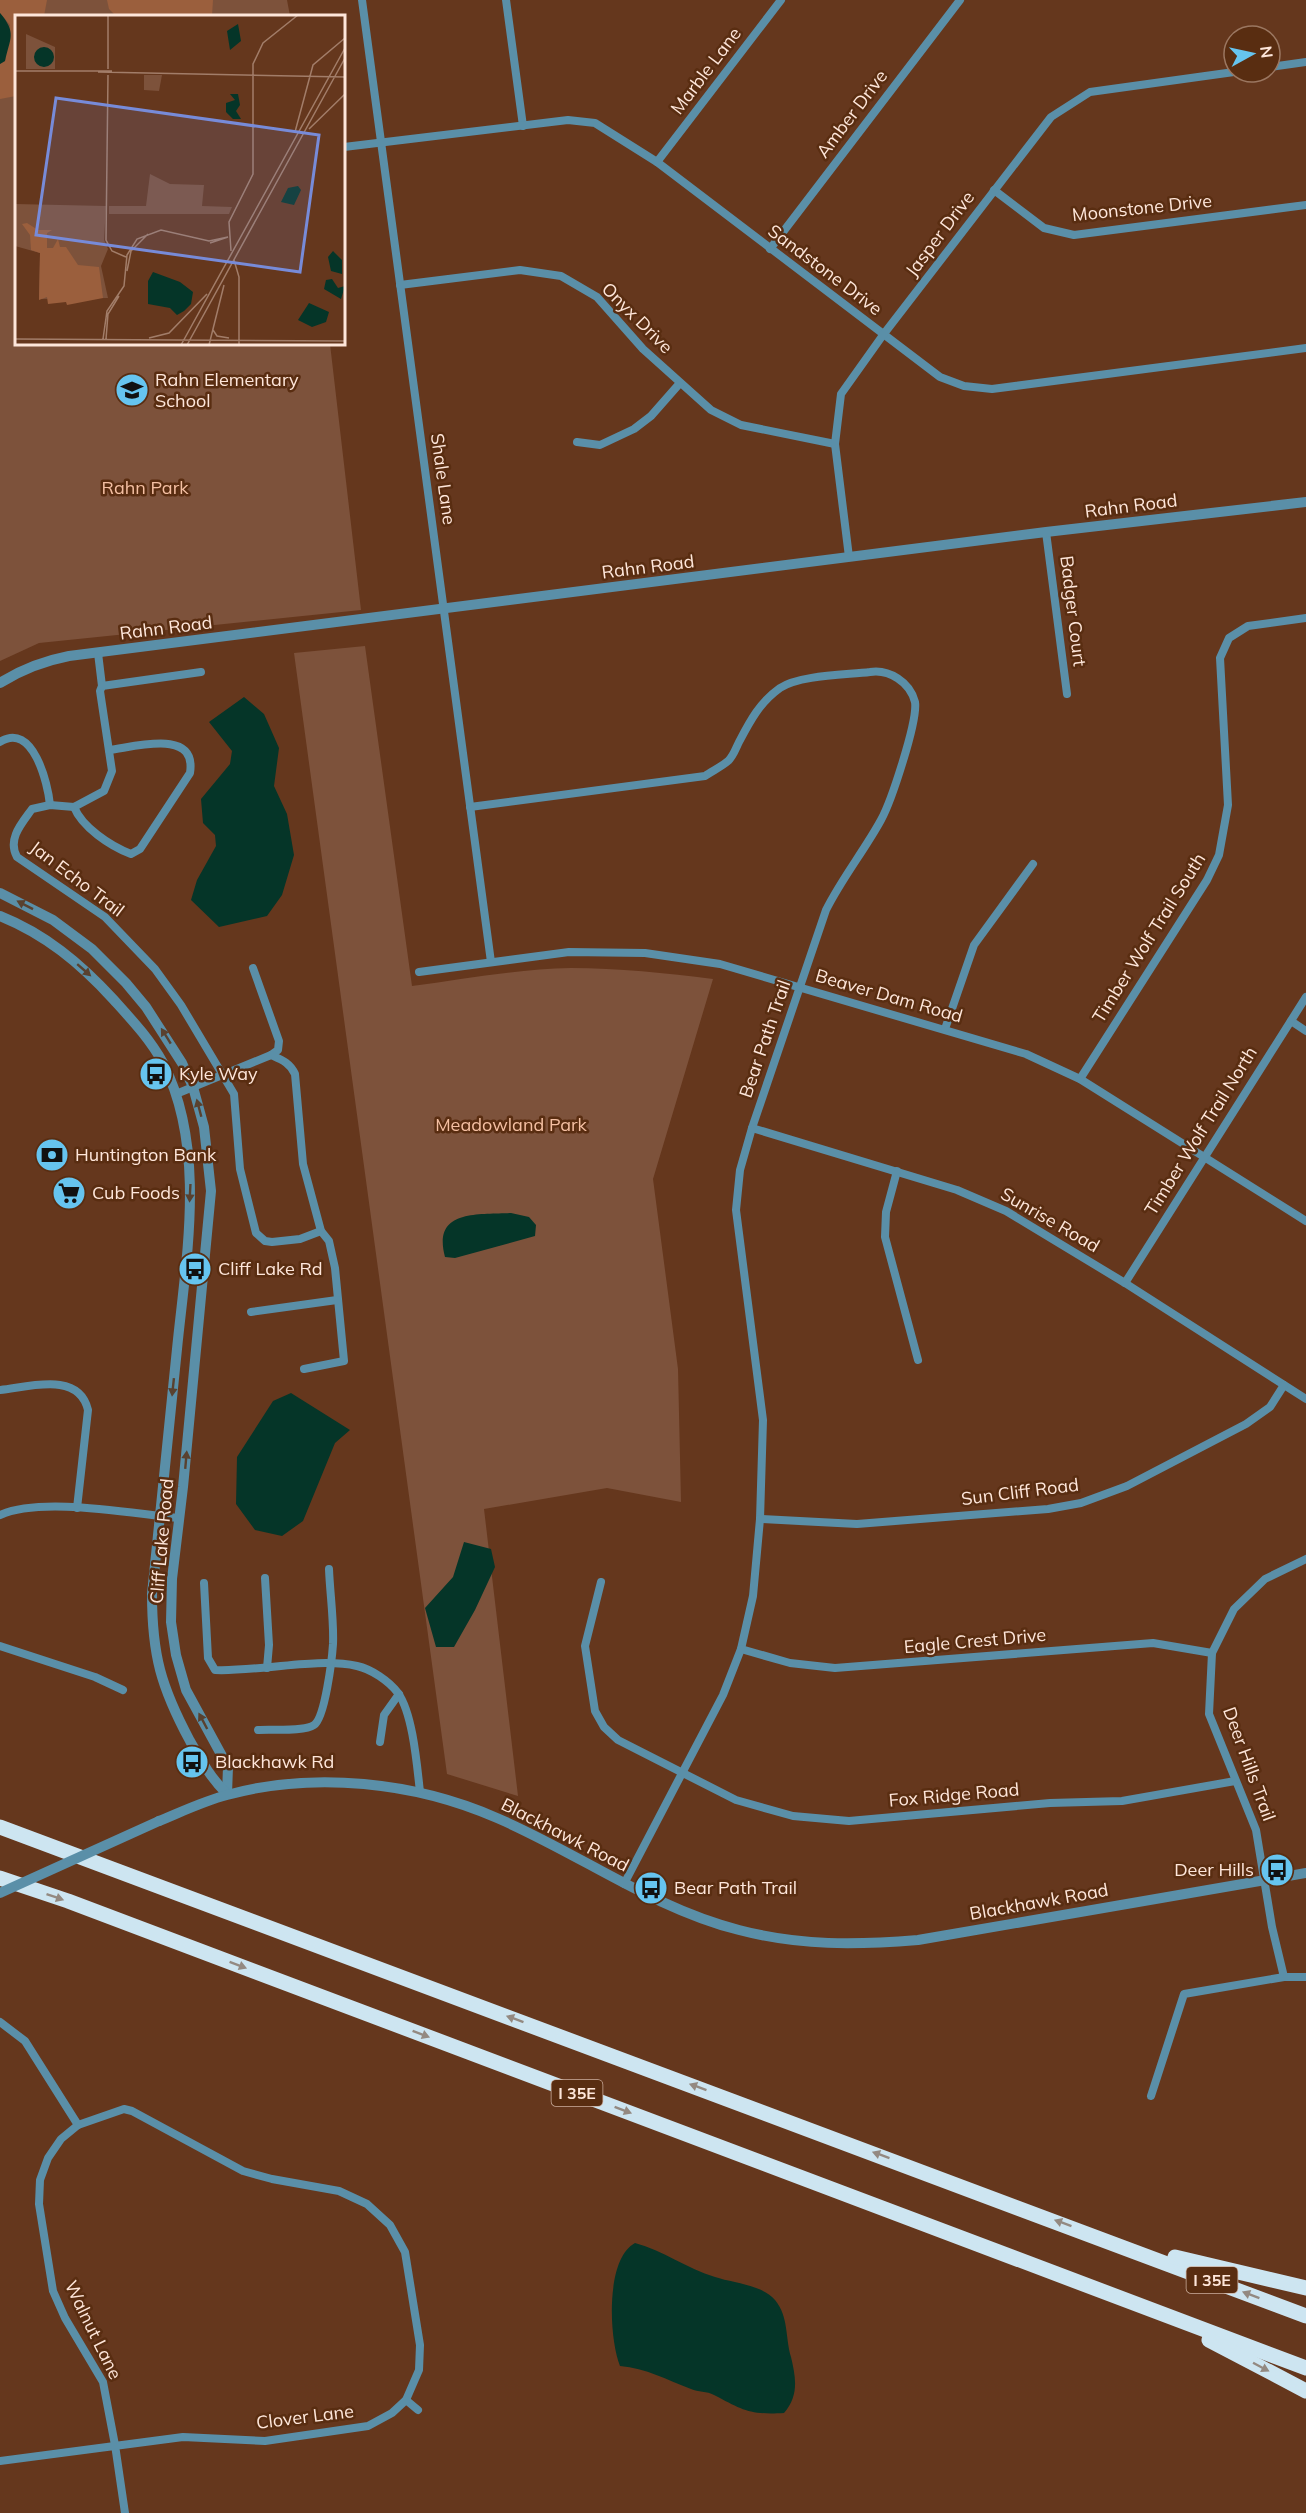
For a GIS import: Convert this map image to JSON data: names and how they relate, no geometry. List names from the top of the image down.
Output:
{
  "streets": {
    "highway": ["I 35E"],
    "street": [
      "Marble Lane",
      "Amber Drive",
      "Moonstone Drive",
      "Jasper Drive",
      "Sandstone Drive",
      "Onyx Drive",
      "Shale Lane",
      "Rahn Road",
      "Badger Court",
      "Jan Echo Trail",
      "Timber Wolf Trail South",
      "Beaver Dam Road",
      "Bear Path Trail",
      "Timber Wolf Trail North",
      "Sunrise Road",
      "Sun Cliff Road",
      "Cliff Lake Road",
      "Eagle Crest Drive",
      "Deer Hills Trail",
      "Fox Ridge Road",
      "Blackhawk Road",
      "Walnut Lane",
      "Clover Lane"
    ]
  },
  "crossings": [
    ["Marble Lane", "Sandstone Drive"],
    ["Amber Drive", "Sandstone Drive"],
    ["Moonstone Drive", "Jasper Drive"],
    ["Jasper Drive", "Sandstone Drive"],
    ["Jasper Drive", "Onyx Drive"],
    ["Jasper Drive", "Rahn Road"],
    ["Sandstone Drive", "Shale Lane"],
    ["Onyx Drive", "Shale Lane"],
    ["Shale Lane", "Rahn Road"],
    ["Shale Lane", "Beaver Dam Road"],
    ["Shale Lane", "Bear Path Trail"],
    ["Rahn Road", "Badger Court"],
    ["Timber Wolf Trail South", "Beaver Dam Road"],
    ["Beaver Dam Road", "Bear Path Trail"],
    ["Beaver Dam Road", "Timber Wolf Trail North"],
    ["Bear Path Trail", "Sunrise Road"],
    ["Bear Path Trail", "Sun Cliff Road"],
    ["Bear Path Trail", "Eagle Crest Drive"],
    ["Bear Path Trail", "Fox Ridge Road"],
    ["Bear Path Trail", "Blackhawk Road"],
    ["Timber Wolf Trail North", "Sunrise Road"],
    ["Sunrise Road", "Sun Cliff Road"],
    ["Cliff Lake Road", "Blackhawk Road"],
    ["Eagle Crest Drive", "Deer Hills Trail"],
    ["Deer Hills Trail", "Fox Ridge Road"],
    ["Deer Hills Trail", "Blackhawk Road"],
    ["Walnut Lane", "Clover Lane"]
  ],
  "parks": ["Rahn Park", "Meadowland Park"],
  "places": {
    "school or university": ["Rahn Elementary School"],
    "bus stop": [
      "Kyle Way",
      "Cliff Lake Rd",
      "Blackhawk Rd",
      "Deer Hills",
      "Bear Path Trail"
    ],
    "bank": ["Huntington Bank"],
    "supermarket": ["Cub Foods"]
  },
  "north": "right"
}
